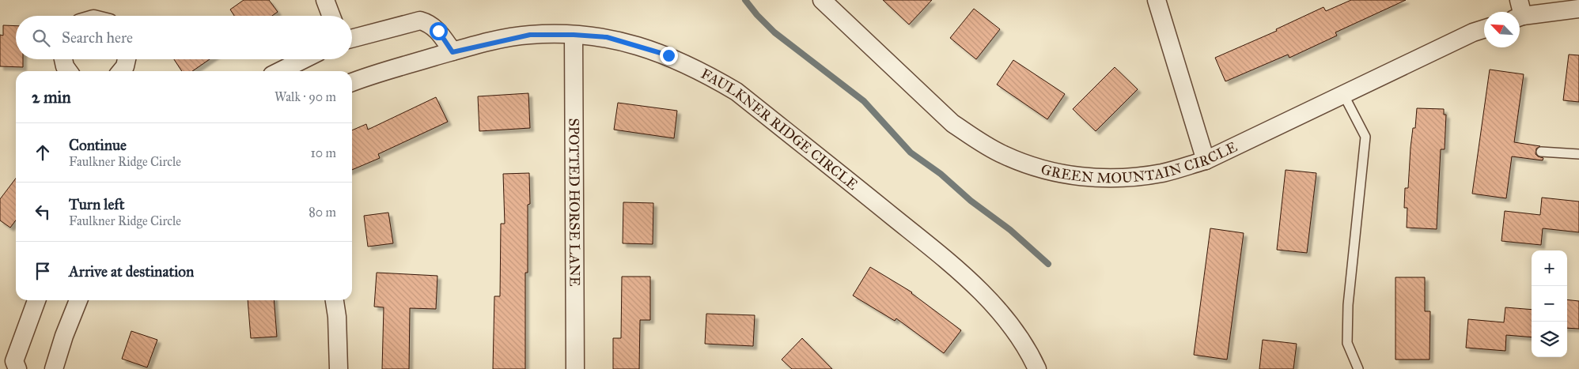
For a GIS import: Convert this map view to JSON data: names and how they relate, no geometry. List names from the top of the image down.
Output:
{
  "streets": {
    "street": ["FAULKNER RIDGE CIRCLE", "GREEN MOUNTAIN CIRCLE", "SPOTTED HORSE LANE"]
  },
  "crossings": [
    ["FAULKNER RIDGE CIRCLE", "SPOTTED HORSE LANE"]
  ],
  "north": "top left",
  "page": {
    "search": "Search here",
    "heading": ["2 min", "Walk · 90 m"],
    "list": [
      ["Continue", "Faulkner Ridge Circle", "10 m"],
      ["Turn left", "Faulkner Ridge Circle", "80 m"],
      "Arrive at destination"
    ],
    "map_buttons": ["+", "−"]
  }
}
